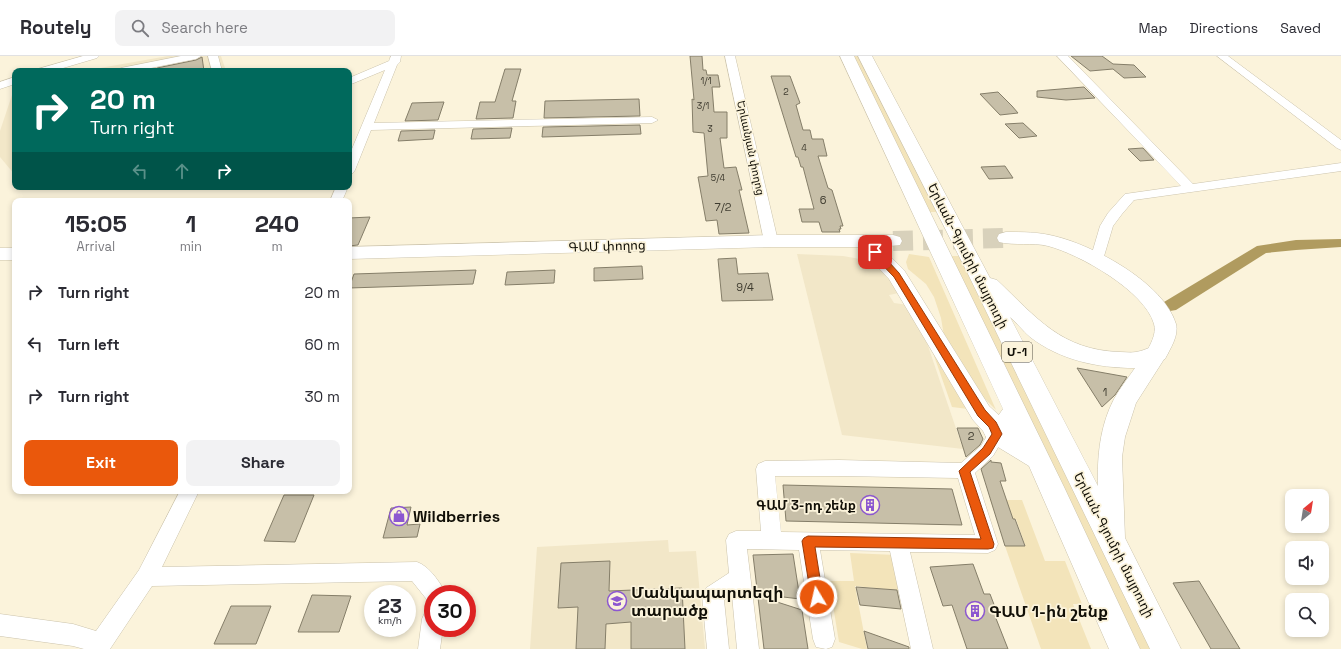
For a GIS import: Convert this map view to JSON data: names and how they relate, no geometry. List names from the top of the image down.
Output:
{
  "streets": {
    "main road": ["ԳԱՄ փողոց", "Երևան-Գյումրի մայրուղի", "Մ-1"],
    "street": ["Երևանյան փողոց"]
  },
  "crossings": [
    ["Երևանյան փողոց", "ԳԱՄ փողոց"]
  ],
  "places": {
    "building": ["ԳԱՄ 3-րդ շենք", "ԳԱՄ 1-ին շենք"],
    "shop": ["Wildberries"],
    "school or university": ["Մանկապարտեզի տարածք"]
  },
  "house_numbers": [
    "1/1",
    "2",
    "3/1",
    "3",
    "4",
    "5/4",
    "6",
    "7/2",
    "9/4",
    "1",
    "2"
  ],
  "north": "top right",
  "page": {
    "header": "Routely",
    "search": "Search here",
    "nav": ["Map", "Directions", "Saved"],
    "turn": ["20 m", "Turn right"],
    "eta": [
      "15:05",
      "Arrival",
      "1",
      "min",
      "240",
      "m"
    ],
    "list": [
      {
        "name": "Turn right",
        "value": "20 m"
      },
      {
        "name": "Turn left",
        "value": "60 m"
      },
      {
        "name": "Turn right",
        "value": "30 m"
      }
    ],
    "buttons": ["Exit", "Share"],
    "speed": "23 km/h",
    "limit": "30"
  }
}
